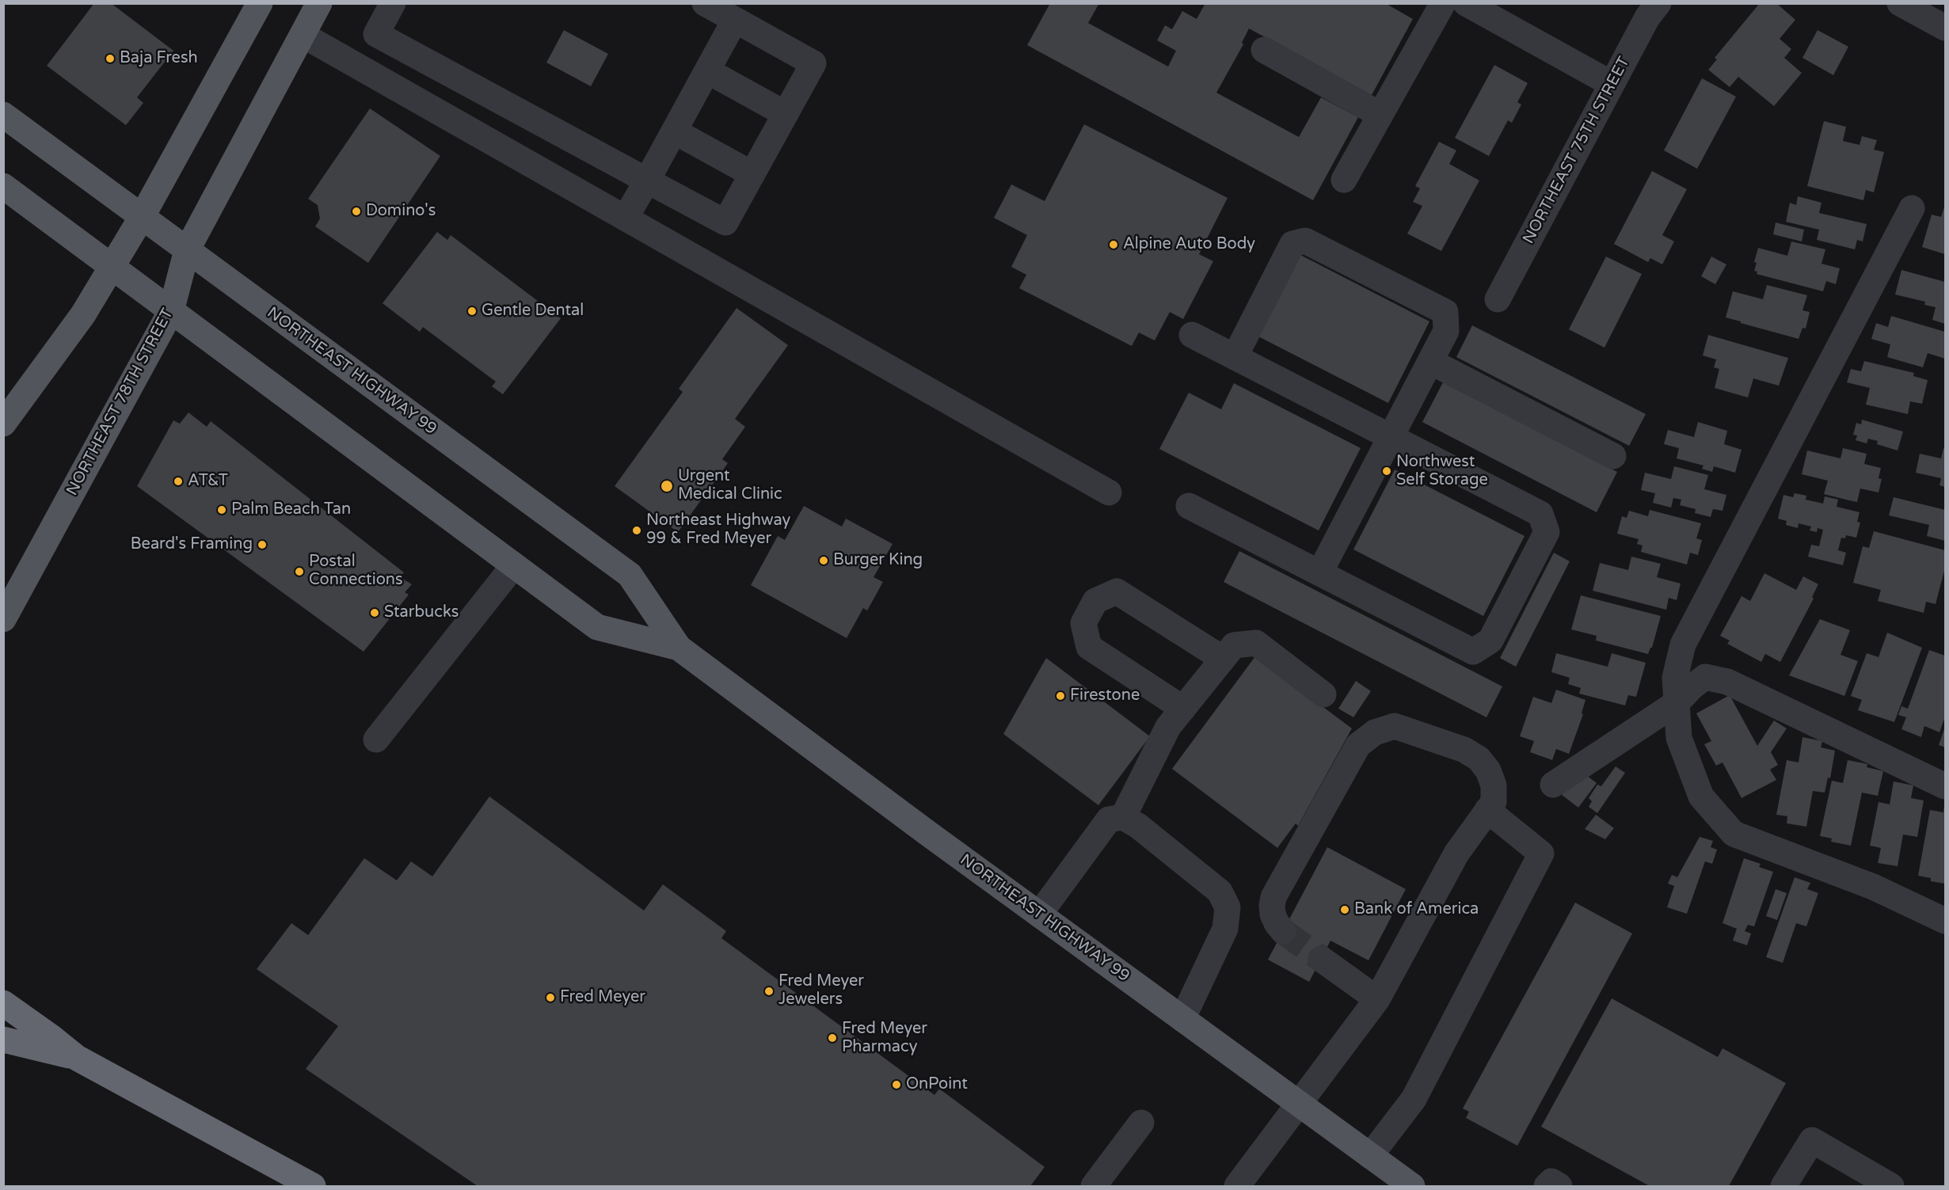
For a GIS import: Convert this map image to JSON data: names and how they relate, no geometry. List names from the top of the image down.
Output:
{
  "streets": {
    "main road": ["NORTHEAST HIGHWAY 99", "NORTHEAST 78TH STREET"],
    "street": ["NORTHEAST 75TH STREET"]
  },
  "crossings": [
    ["NORTHEAST HIGHWAY 99", "NORTHEAST 78TH STREET"]
  ],
  "places": [
    "Baja Fresh",
    "Domino's",
    "Alpine Auto Body",
    "Gentle Dental",
    "Northwest Self Storage",
    "AT&T",
    "Urgent Medical Clinic",
    "Palm Beach Tan",
    "Northeast Highway 99 & Fred Meyer",
    "Beard's Framing",
    "Burger King",
    "Postal Connections",
    "Starbucks",
    "Firestone",
    "Bank of America",
    "Fred Meyer Jewelers",
    "Fred Meyer",
    "Fred Meyer Pharmacy",
    "OnPoint"
  ]
}
